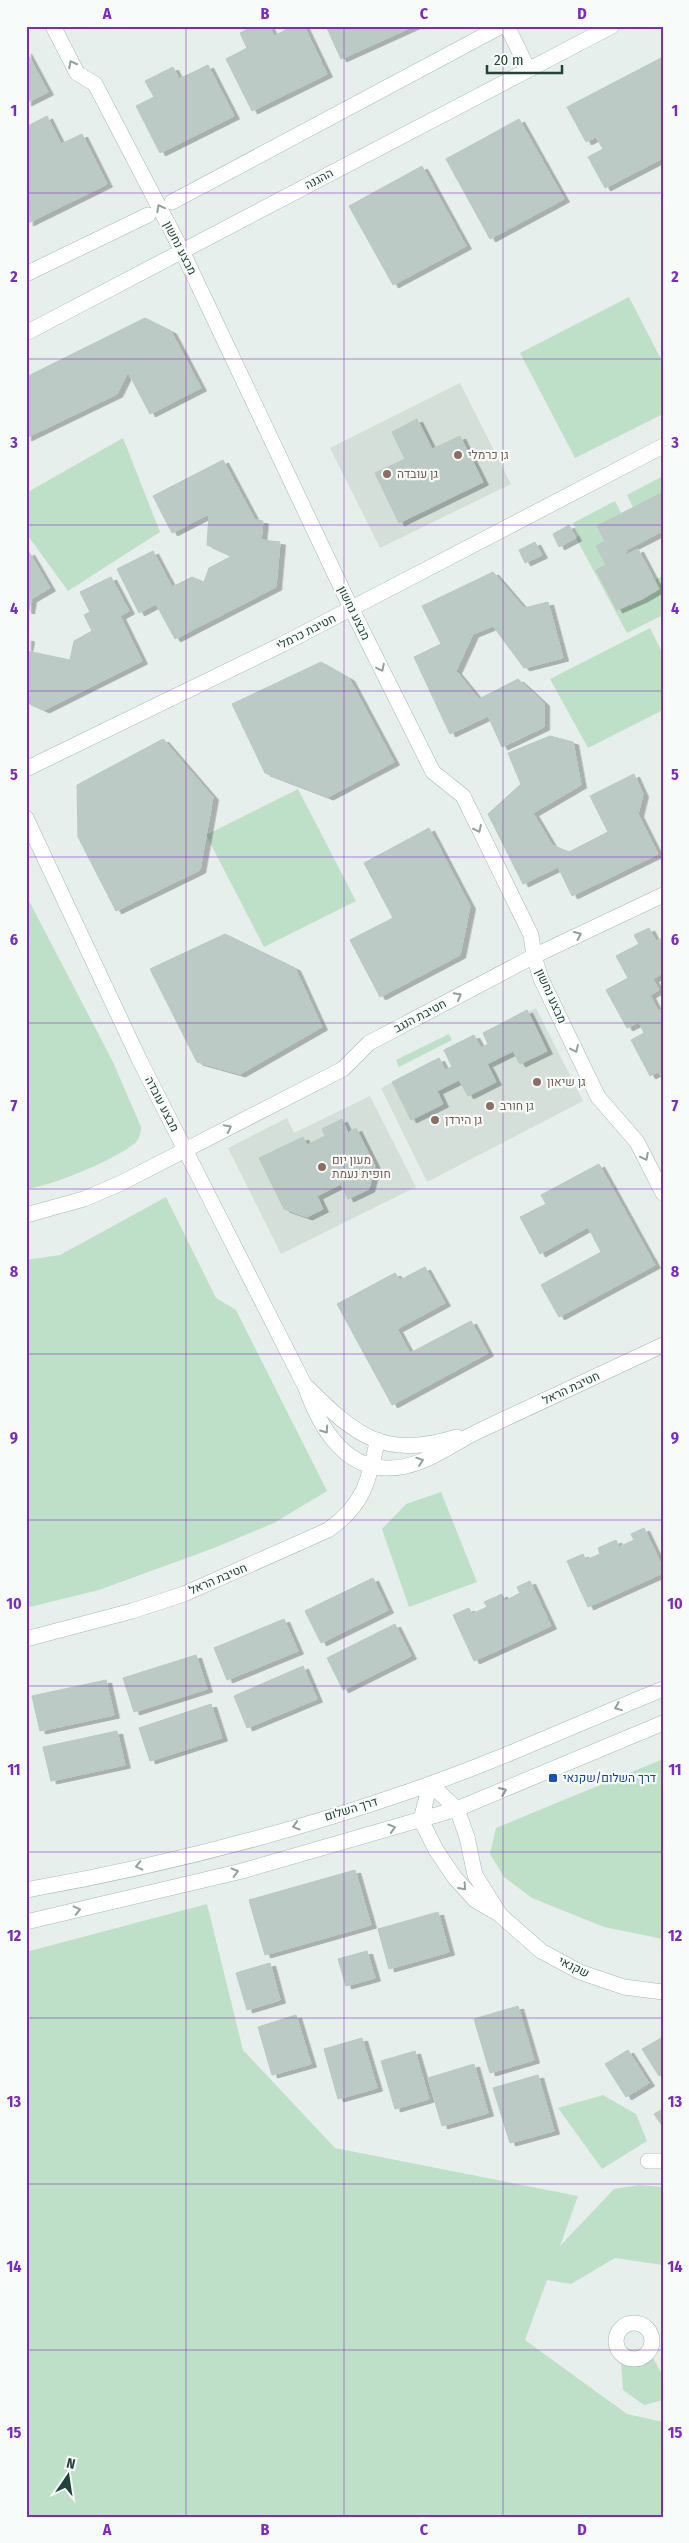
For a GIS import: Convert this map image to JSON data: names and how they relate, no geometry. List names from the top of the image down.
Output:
{
  "streets": {
    "street": [
      "ההגנה",
      "מבצע נחשון",
      "חטיבת כרמלי",
      "חטיבת הנגב",
      "מבצע עובדה",
      "חטיבת הראל",
      "דרך השלום",
      "שקנאי"
    ]
  },
  "crossings": [
    ["ההגנה", "מבצע נחשון"],
    ["מבצע נחשון", "חטיבת כרמלי"],
    ["מבצע נחשון", "חטיבת הנגב"],
    ["חטיבת הנגב", "מבצע עובדה"],
    ["מבצע עובדה", "חטיבת הראל"]
  ],
  "one_way": ["חטיבת הנגב"],
  "places": {
    "other": [
      "גן כרמלי",
      "גן עובדה",
      "גן שיאון",
      "גן חורב",
      "גן הירדן",
      "מעון יום חופית נעמת"
    ],
    "transit": ["דרך השלום/שקנאי"]
  },
  "scale_bar": "20 m",
  "north": "top",
  "grid": {
    "columns": [
      "A",
      "B",
      "C",
      "D"
    ],
    "rows": [
      "1",
      "2",
      "3",
      "4",
      "5",
      "6",
      "7",
      "8",
      "9",
      "10",
      "11",
      "12",
      "13",
      "14",
      "15"
    ]
  }
}
